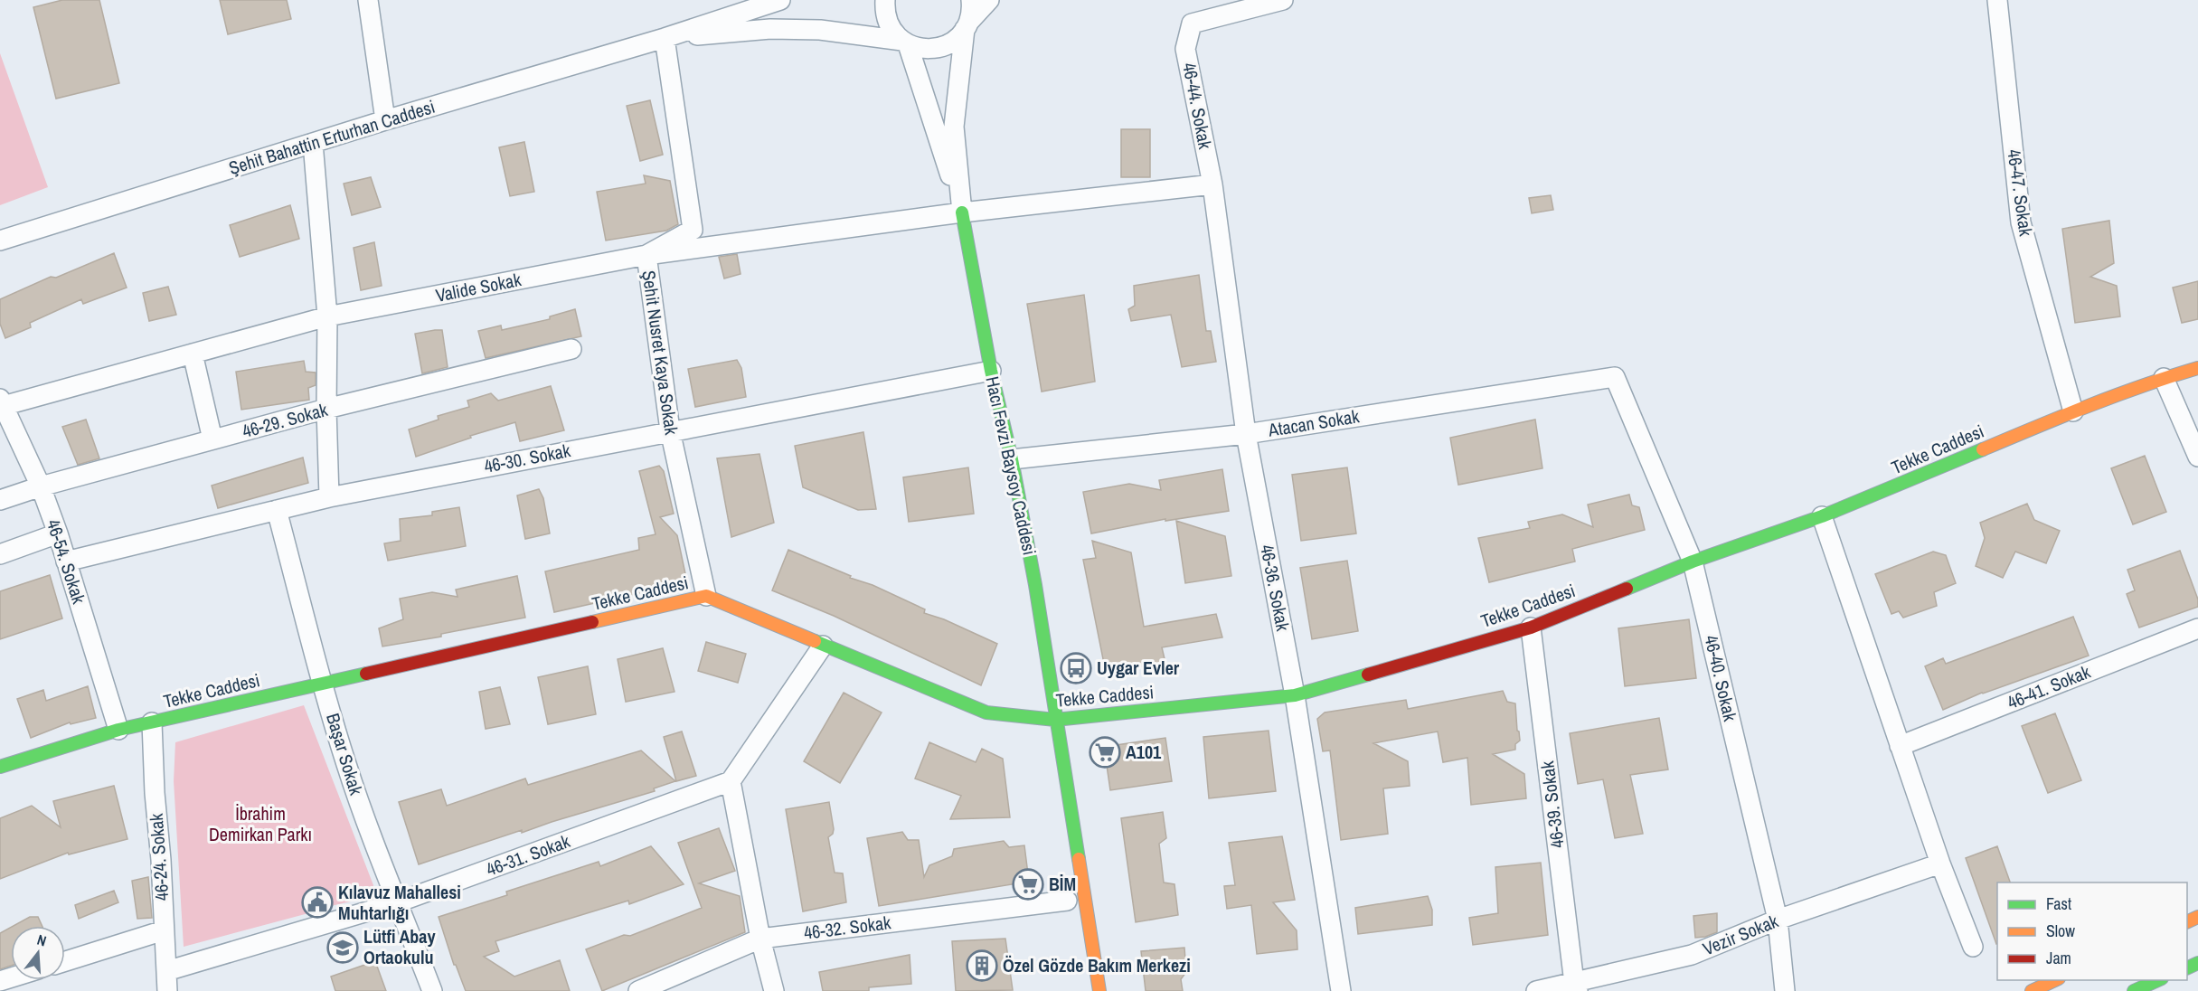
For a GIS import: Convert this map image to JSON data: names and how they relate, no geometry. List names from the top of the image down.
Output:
{
  "streets": {
    "street": [
      "46-44. Sokak",
      "Şehit Bahattin Erturhan Caddesi",
      "46-47. Sokak",
      "Valide Sokak",
      "Şehit Nusret Kaya Sokak",
      "46-29. Sokak",
      "Atacan Sokak",
      "Tekke Caddesi",
      "46-30. Sokak",
      "Hacı Fevzi Baysoy Caddesi",
      "46-54. Sokak",
      "46-36. Sokak",
      "46-40. Sokak",
      "46-41. Sokak",
      "Başar Sokak",
      "46-39. Sokak",
      "46-31. Sokak",
      "46-24. Sokak",
      "46-32. Sokak",
      "Vezir Sokak"
    ]
  },
  "crossings": [
    ["46-44. Sokak", "Valide Sokak"],
    ["46-44. Sokak", "46-36. Sokak"],
    ["Şehit Bahattin Erturhan Caddesi", "Şehit Nusret Kaya Sokak"],
    ["Şehit Bahattin Erturhan Caddesi", "Hacı Fevzi Baysoy Caddesi"],
    ["46-47. Sokak", "Tekke Caddesi"],
    ["Valide Sokak", "Şehit Nusret Kaya Sokak"],
    ["Valide Sokak", "Hacı Fevzi Baysoy Caddesi"],
    ["Valide Sokak", "46-54. Sokak"],
    ["Valide Sokak", "46-36. Sokak"],
    ["Şehit Nusret Kaya Sokak", "Tekke Caddesi"],
    ["Şehit Nusret Kaya Sokak", "46-30. Sokak"],
    ["46-29. Sokak", "46-54. Sokak"],
    ["Atacan Sokak", "Hacı Fevzi Baysoy Caddesi"],
    ["Atacan Sokak", "46-36. Sokak"],
    ["Atacan Sokak", "46-40. Sokak"],
    ["Tekke Caddesi", "Hacı Fevzi Baysoy Caddesi"],
    ["Tekke Caddesi", "46-54. Sokak"],
    ["Tekke Caddesi", "46-36. Sokak"],
    ["Tekke Caddesi", "46-40. Sokak"],
    ["Tekke Caddesi", "Başar Sokak"],
    ["Tekke Caddesi", "46-39. Sokak"],
    ["Tekke Caddesi", "46-24. Sokak"],
    ["46-30. Sokak", "Hacı Fevzi Baysoy Caddesi"],
    ["46-30. Sokak", "46-54. Sokak"],
    ["46-30. Sokak", "Başar Sokak"],
    ["46-40. Sokak", "Vezir Sokak"],
    ["Başar Sokak", "46-31. Sokak"],
    ["46-39. Sokak", "Vezir Sokak"],
    ["46-31. Sokak", "46-24. Sokak"]
  ],
  "parks": ["İbrahim Demirkan Parkı"],
  "places": {
    "bus stop": ["Uygar Evler"],
    "supermarket": ["A101", "BİM"],
    "public building": ["Kılavuz Mahallesi Muhtarlığı"],
    "school or university": ["Lütfi Abay Ortaokulu"],
    "building": ["Özel Gözde Bakım Merkezi"]
  },
  "legend": ["Fast", "Slow", "Jam"],
  "north": "top"
}
